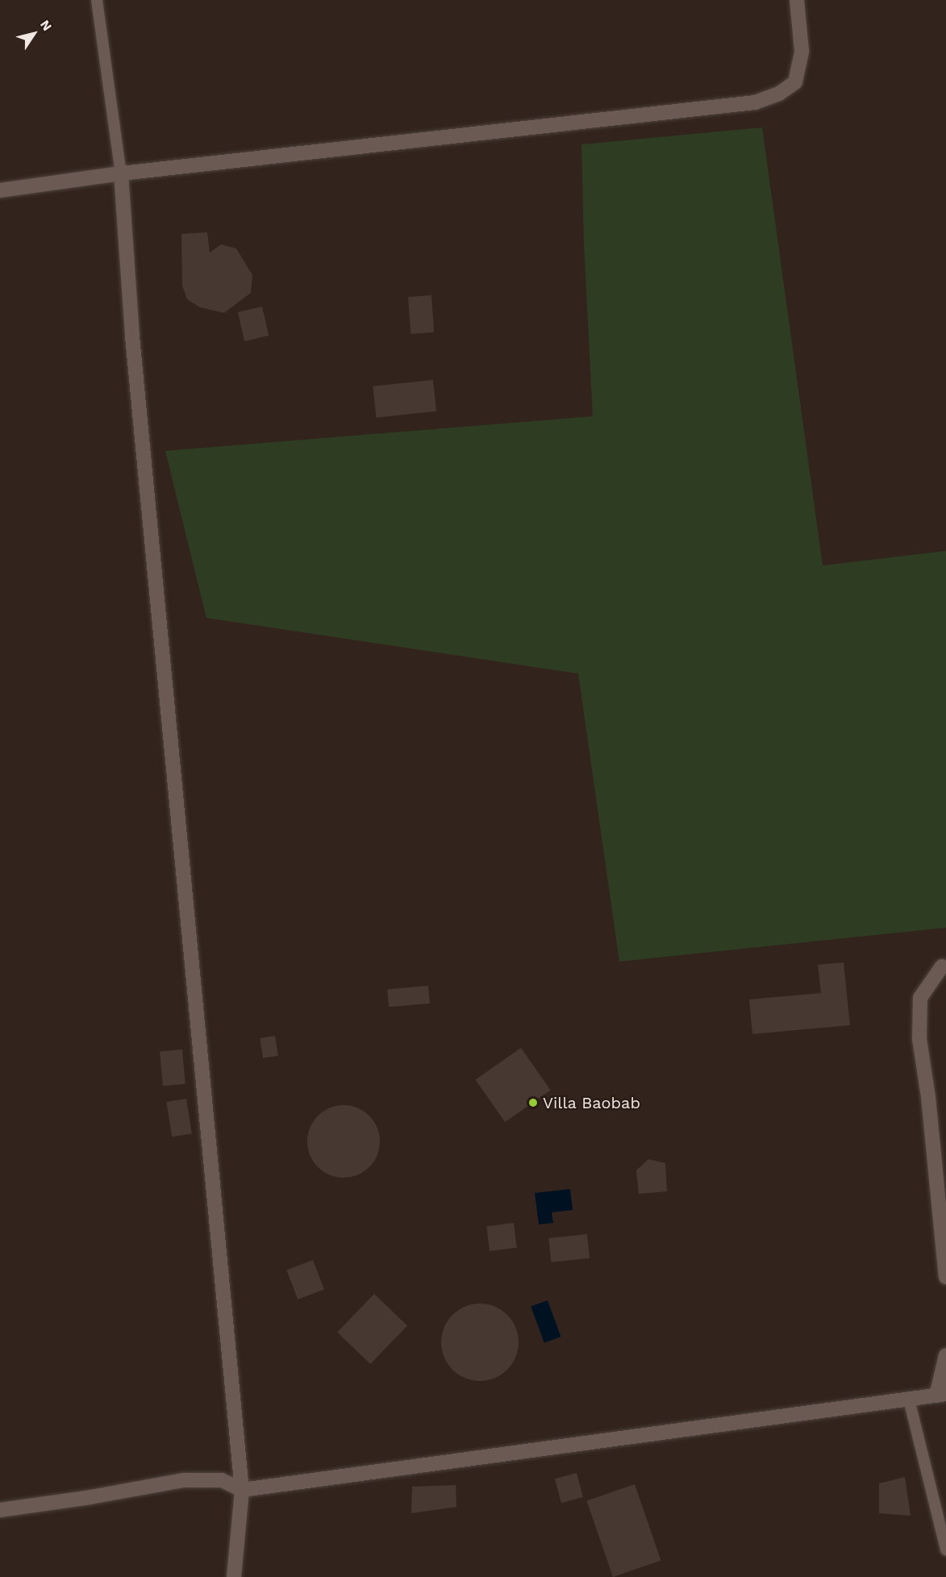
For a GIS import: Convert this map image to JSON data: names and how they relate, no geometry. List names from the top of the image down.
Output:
{
  "places": ["Villa Baobab"],
  "north": "top right"
}
